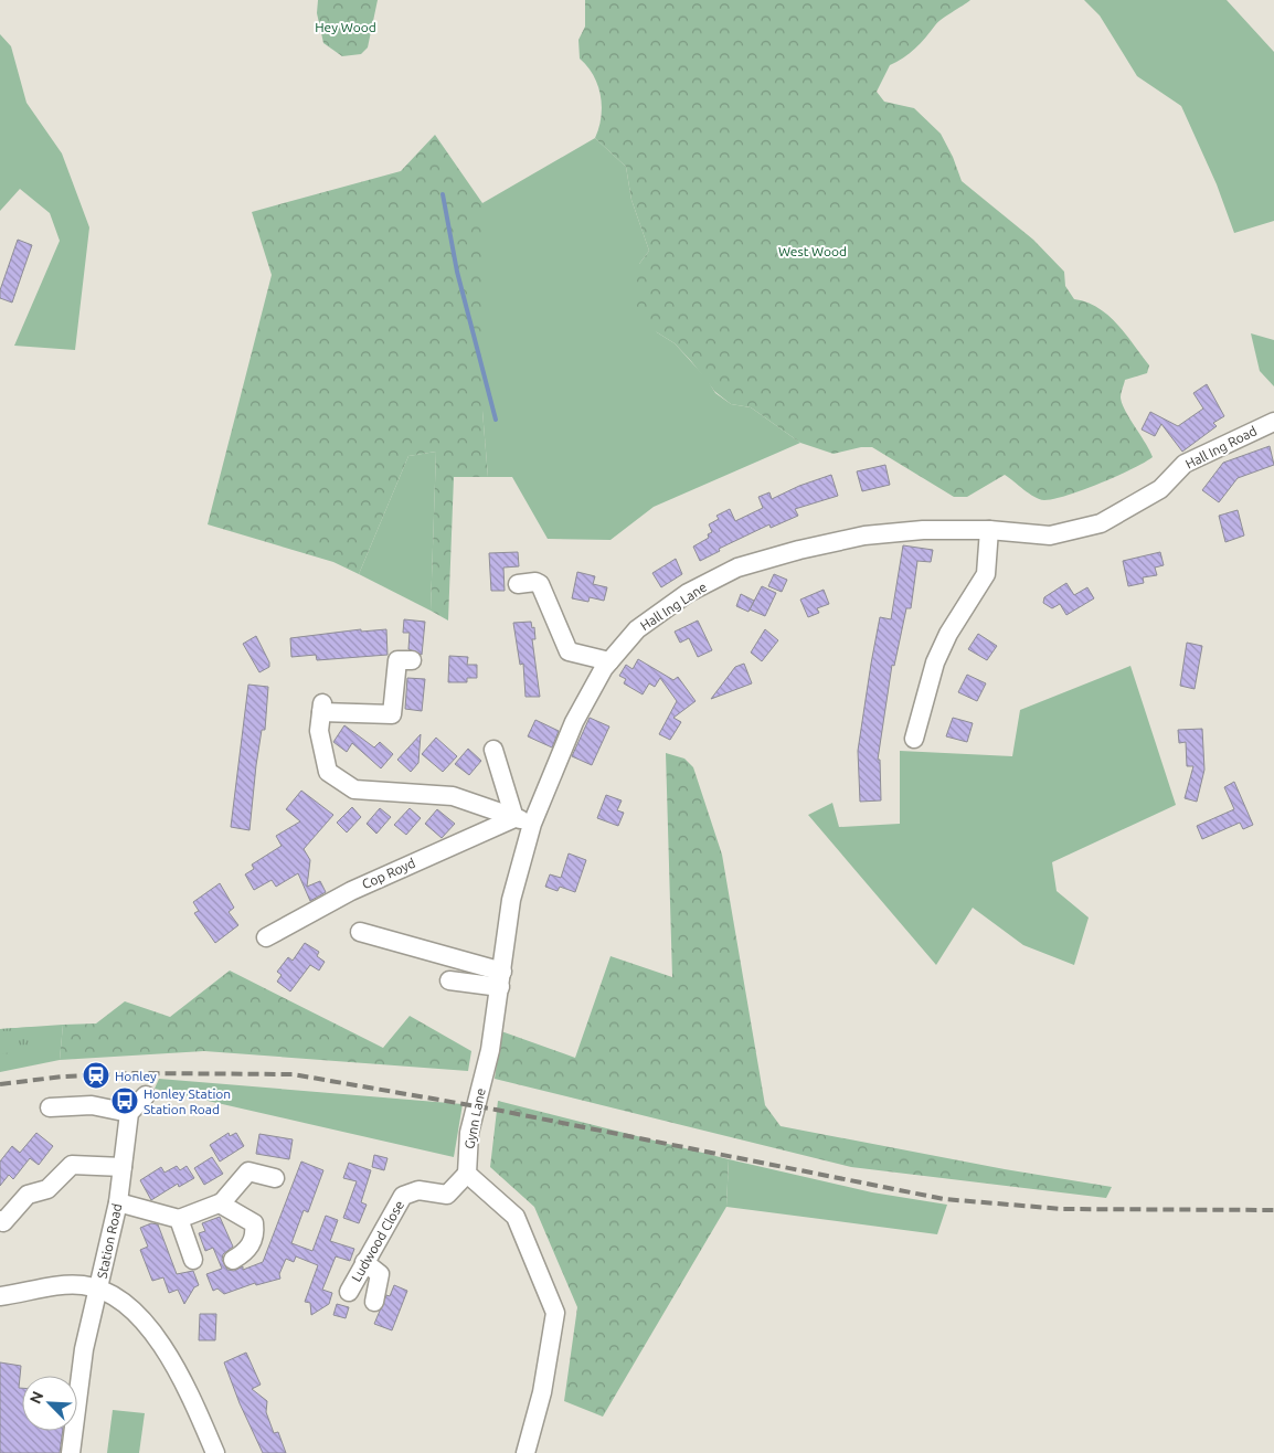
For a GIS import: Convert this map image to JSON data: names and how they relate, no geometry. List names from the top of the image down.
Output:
{
  "streets": {
    "street": [
      "Hall Ing Road",
      "Hall Ing Lane",
      "Cop Royd",
      "Gynn Lane",
      "Station Road",
      "Ludwood Close"
    ]
  },
  "crossings": [
    ["Hall Ing Road", "Hall Ing Lane"],
    ["Hall Ing Lane", "Gynn Lane"],
    ["Gynn Lane", "Ludwood Close"]
  ],
  "parks": ["Hey Wood", "West Wood"],
  "places": {
    "station": ["Honley"],
    "bus stop": ["Honley Station Station Road"]
  },
  "north": "top left"
}
